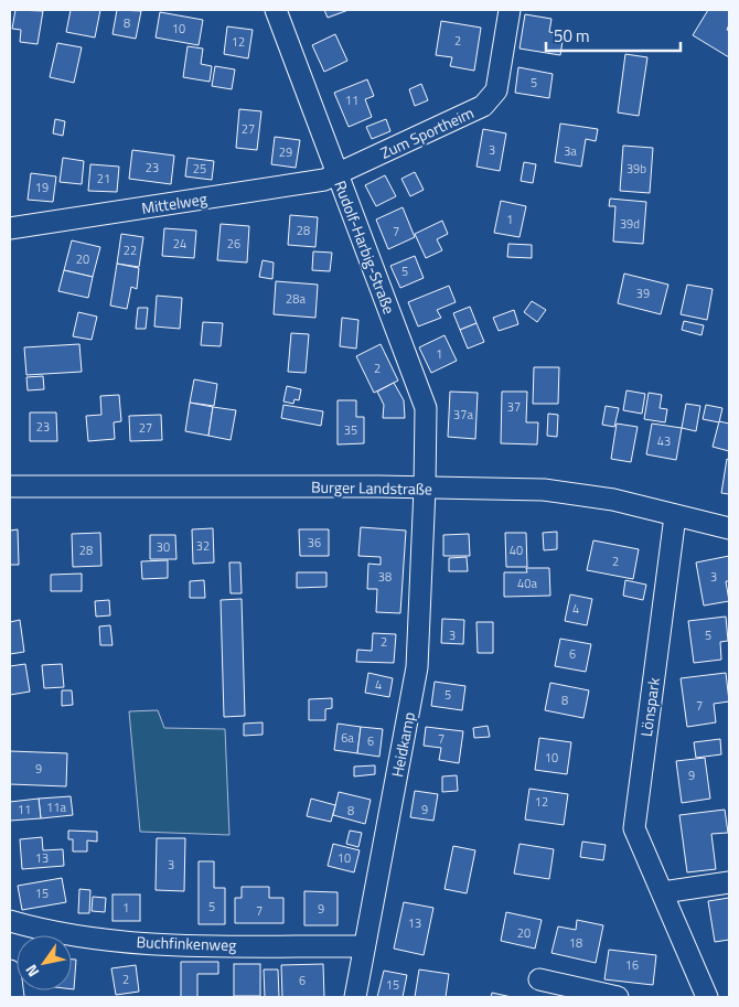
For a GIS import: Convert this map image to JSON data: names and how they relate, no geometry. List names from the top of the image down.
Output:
{
  "streets": {
    "street": [
      "Zum Sportheim",
      "Mittelweg",
      "Rudolf-Harbig-Straße",
      "Burger Landstraße",
      "Lönspark",
      "Heidkamp",
      "Buchfinkenweg"
    ]
  },
  "crossings": [
    ["Zum Sportheim", "Mittelweg"],
    ["Zum Sportheim", "Rudolf-Harbig-Straße"],
    ["Mittelweg", "Rudolf-Harbig-Straße"],
    ["Rudolf-Harbig-Straße", "Burger Landstraße"],
    ["Rudolf-Harbig-Straße", "Heidkamp"],
    ["Burger Landstraße", "Lönspark"],
    ["Burger Landstraße", "Heidkamp"],
    ["Heidkamp", "Buchfinkenweg"]
  ],
  "house_numbers": [
    "8",
    "10",
    "2",
    "12",
    "5",
    "11",
    "27",
    "3",
    "3a",
    "29",
    "23",
    "25",
    "39b",
    "21",
    "19",
    "1",
    "39d",
    "28",
    "7",
    "24",
    "26",
    "22",
    "20",
    "5",
    "39",
    "28a",
    "1",
    "2",
    "37",
    "37a",
    "23",
    "27",
    "35",
    "43",
    "36",
    "32",
    "30",
    "28",
    "40",
    "2",
    "38",
    "3",
    "40a",
    "4",
    "3",
    "5",
    "2",
    "6",
    "4",
    "5",
    "8",
    "7",
    "6a",
    "7",
    "6",
    "10",
    "9",
    "9",
    "12",
    "11a",
    "11",
    "9",
    "8",
    "13",
    "10",
    "3",
    "15",
    "5",
    "1",
    "9",
    "7",
    "13",
    "20",
    "18",
    "16",
    "2",
    "6",
    "15"
  ],
  "scale_bar": "50 m",
  "north": "bottom left"
}
